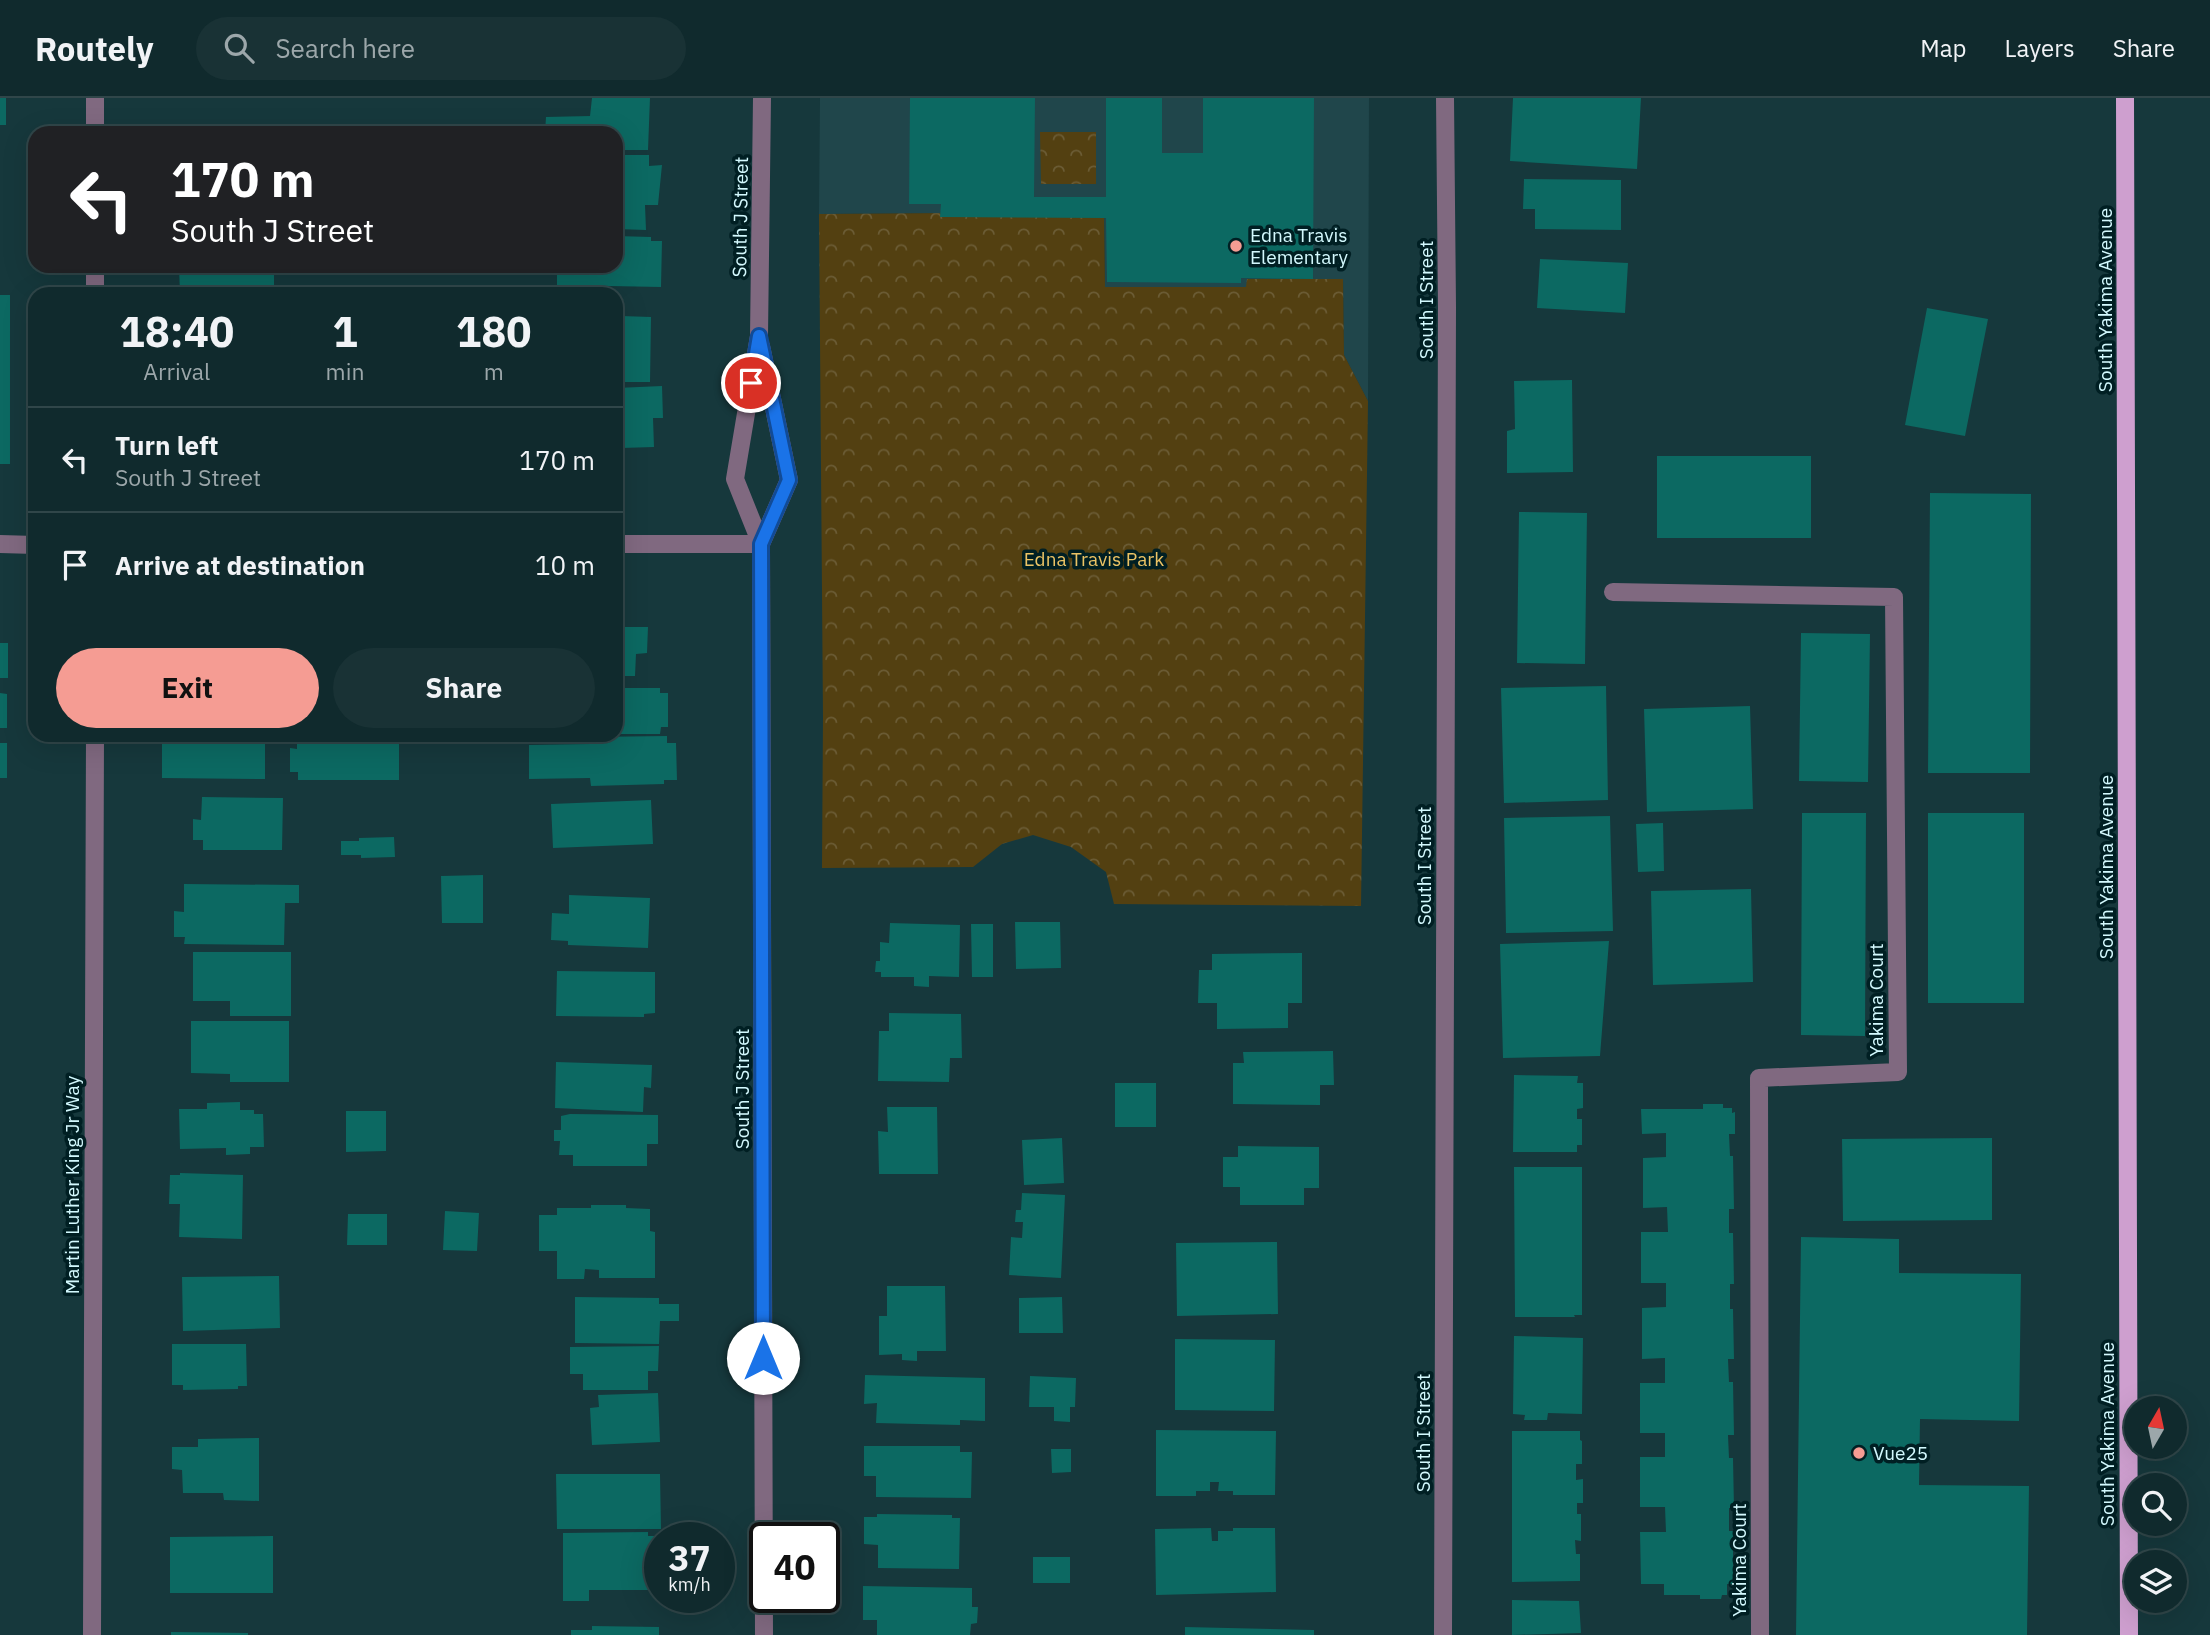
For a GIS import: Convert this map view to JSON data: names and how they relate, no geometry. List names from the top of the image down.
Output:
{
  "streets": {
    "main road": ["South Yakima Avenue"],
    "street": [
      "South J Street",
      "South I Street",
      "Yakima Court",
      "Martin Luther King Jr Way"
    ]
  },
  "parks": ["Edna Travis Park"],
  "places": ["Edna Travis Elementary", "Vue25"],
  "north": "top",
  "page": {
    "header": "Routely",
    "search": "Search here",
    "nav": ["Map", "Layers", "Share"],
    "turn": ["170 m", "South J Street"],
    "eta": [
      "18:40",
      "Arrival",
      "1",
      "min",
      "180",
      "m"
    ],
    "list": [
      {
        "name": "Turn left",
        "note": "South J Street",
        "value": "170 m"
      },
      {
        "name": "Arrive at destination",
        "value": "10 m"
      }
    ],
    "buttons": ["Exit", "Share"],
    "speed": "37 km/h",
    "limit": "40"
  }
}
